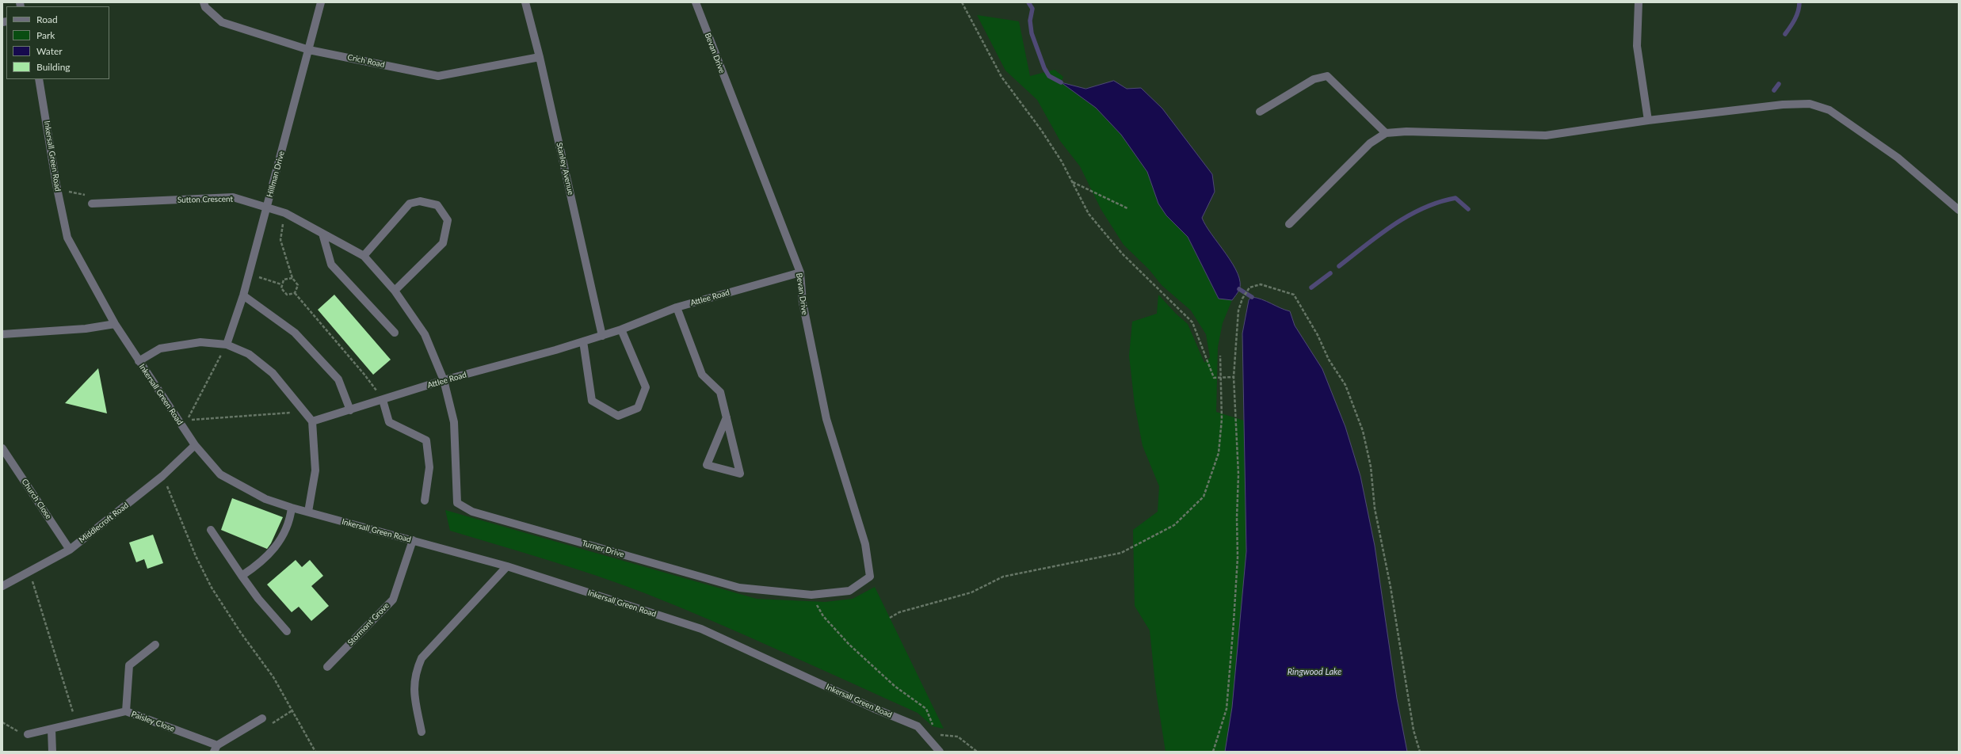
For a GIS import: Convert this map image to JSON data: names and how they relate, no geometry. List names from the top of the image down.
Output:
{
  "streets": {
    "street": [
      "Bevan Drive",
      "Crich Road",
      "Inkersall Green Road",
      "Stanley Avenue",
      "Hillman Drive",
      "Sutton Crescent",
      "Attlee Road",
      "Church Close",
      "Middlecroft Road",
      "Turner Drive",
      "Stormont Grove",
      "Paisley Close"
    ]
  },
  "crossings": [
    ["Bevan Drive", "Attlee Road"],
    ["Bevan Drive", "Turner Drive"],
    ["Crich Road", "Stanley Avenue"],
    ["Crich Road", "Hillman Drive"],
    ["Inkersall Green Road", "Middlecroft Road"],
    ["Inkersall Green Road", "Stormont Grove"],
    ["Stanley Avenue", "Attlee Road"],
    ["Hillman Drive", "Sutton Crescent"],
    ["Sutton Crescent", "Attlee Road"],
    ["Sutton Crescent", "Turner Drive"],
    ["Attlee Road", "Turner Drive"],
    ["Church Close", "Middlecroft Road"]
  ],
  "water": ["Ringwood Lake"],
  "legend": [
    "Road",
    "Park",
    "Water",
    "Building"
  ]
}
